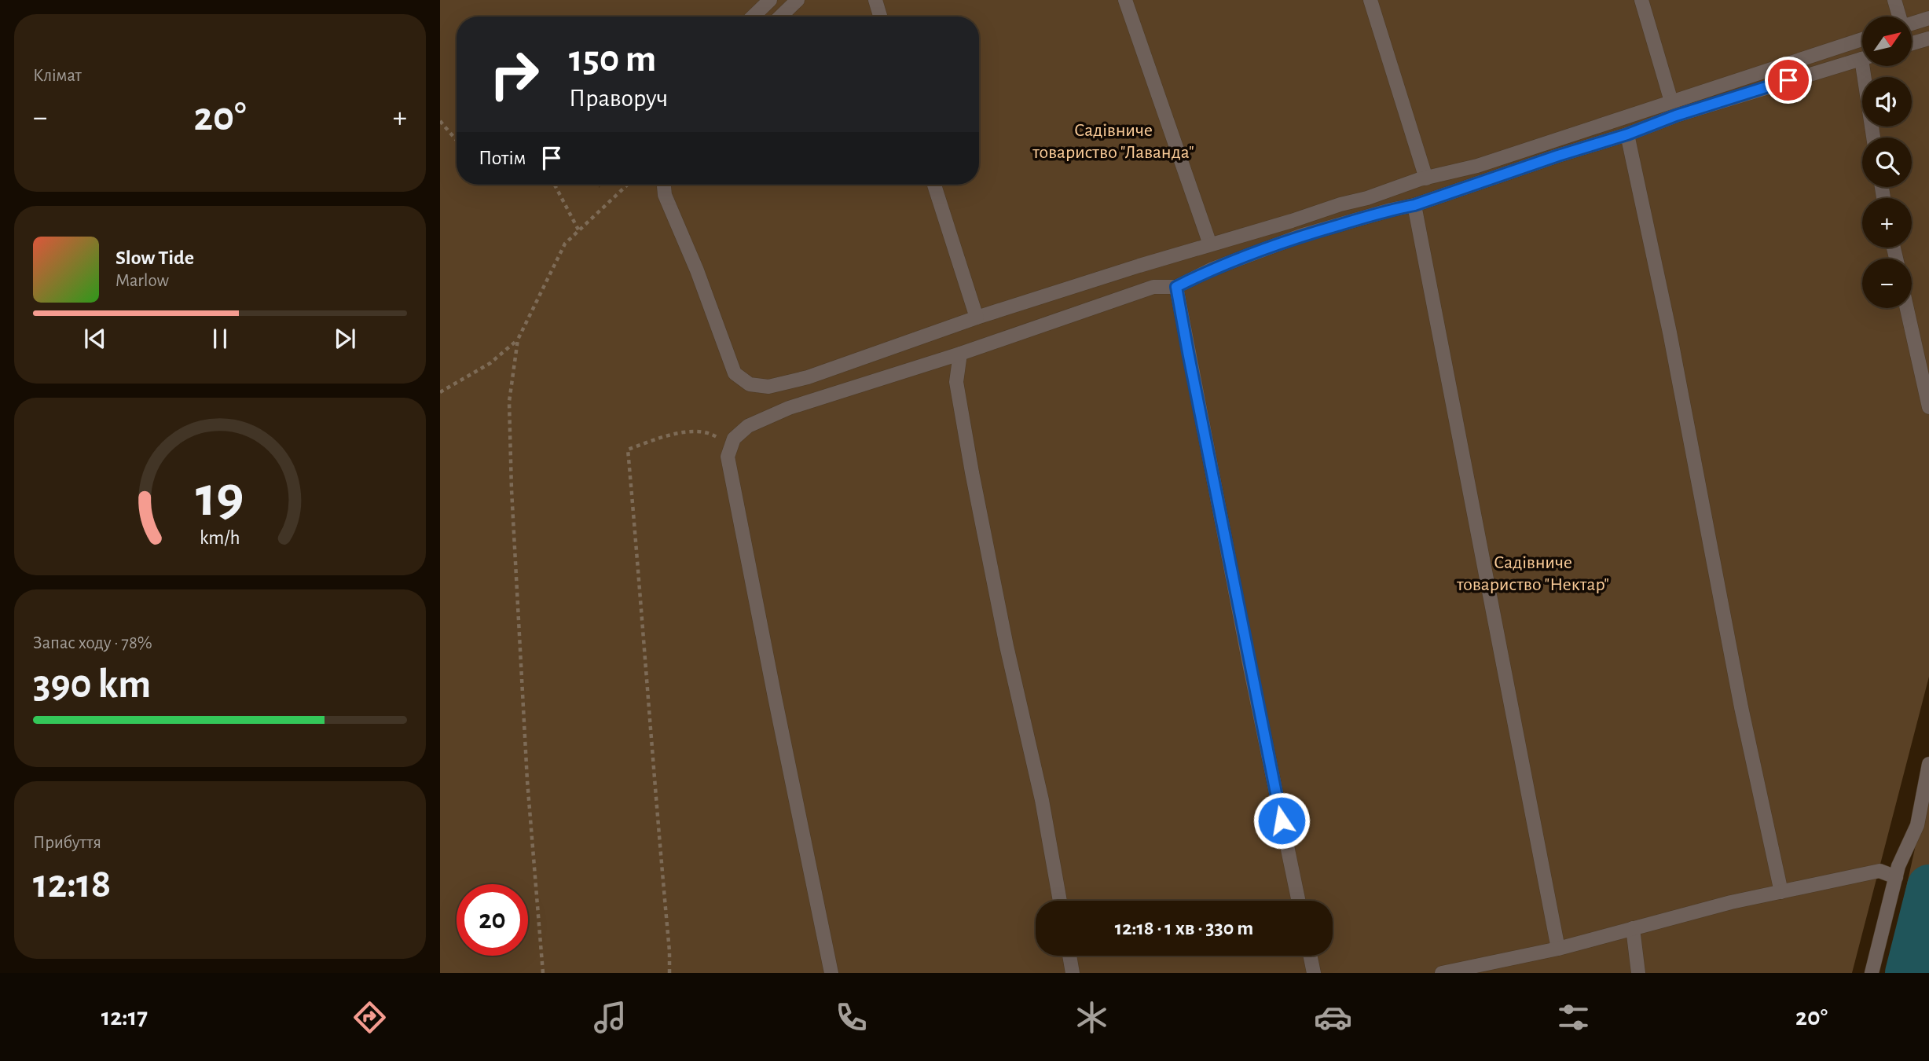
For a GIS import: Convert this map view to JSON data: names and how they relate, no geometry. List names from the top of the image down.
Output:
{
  "parks": ["Садівниче товариство \"Лаванда\"", "Садівниче товариство \"Нектар\""],
  "north": "top right",
  "page": {
    "tile": [
      "Клімат",
      ["Запас ходу · 78%", "390 km"],
      ["Прибуття", "12:18"]
    ],
    "map_buttons": ["+", "−"],
    "turn": ["150 m", "Праворуч"],
    "heat": ["−", "20°", "+"],
    "then": "Потім",
    "song": ["Slow Tide", "Marlow"],
    "limit": "20",
    "trip": "12:18 · 1 хв · 330 m",
    "tabs": ["12:17", "20°"],
    "gauge": ["19", "km/h"]
  }
}
